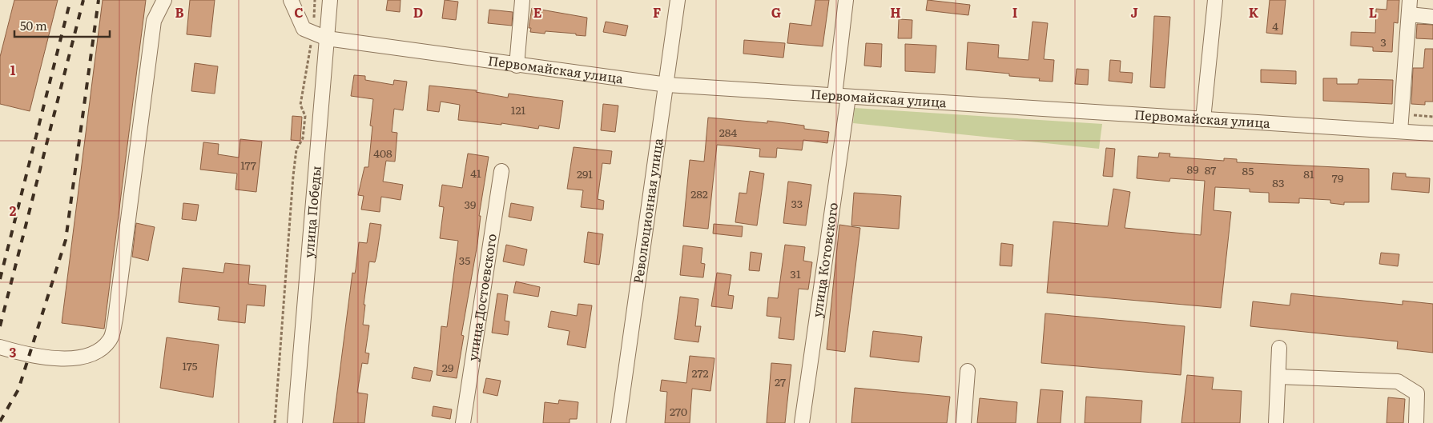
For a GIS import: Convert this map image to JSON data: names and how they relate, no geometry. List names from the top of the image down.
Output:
{
  "streets": {
    "street": [
      "Первомайская улица",
      "улица Победы",
      "Революционная улица",
      "улица Котовского",
      "улица Достоевского"
    ]
  },
  "crossings": [
    ["Первомайская улица", "улица Победы"],
    ["Первомайская улица", "Революционная улица"],
    ["Первомайская улица", "улица Котовского"]
  ],
  "house_numbers": [
    "4",
    "3",
    "121",
    "284",
    "408",
    "177",
    "89",
    "87",
    "85",
    "41",
    "291",
    "81",
    "79",
    "83",
    "282",
    "33",
    "39",
    "35",
    "31",
    "175",
    "29",
    "272",
    "27",
    "270"
  ],
  "scale_bar": "50 m",
  "grid": {
    "columns": [
      "B",
      "C",
      "D",
      "E",
      "F",
      "G",
      "H",
      "I",
      "J",
      "K",
      "L"
    ],
    "rows": ["1", "2", "3"]
  }
}
